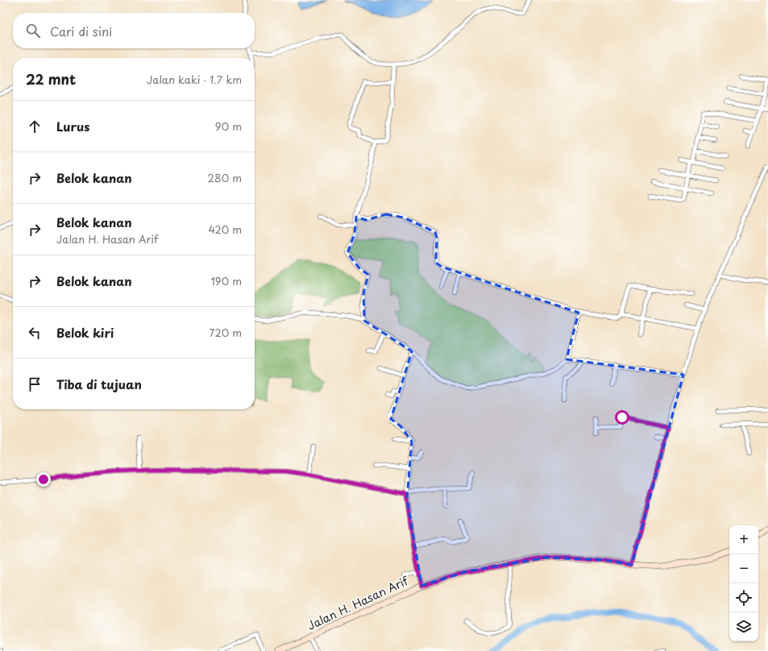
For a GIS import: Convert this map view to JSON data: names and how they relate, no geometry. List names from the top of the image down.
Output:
{
  "streets": {
    "main road": ["Jalan H. Hasan Arif"]
  },
  "page": {
    "search": "Cari di sini",
    "heading": ["22 mnt", "Jalan kaki · 1.7 km"],
    "list": [
      ["Lurus", "90 m"],
      ["Belok kanan", "280 m"],
      ["Belok kanan", "Jalan H. Hasan Arif", "420 m"],
      ["Belok kanan", "190 m"],
      ["Belok kiri", "720 m"],
      "Tiba di tujuan"
    ],
    "map_buttons": ["+", "−"]
  }
}
